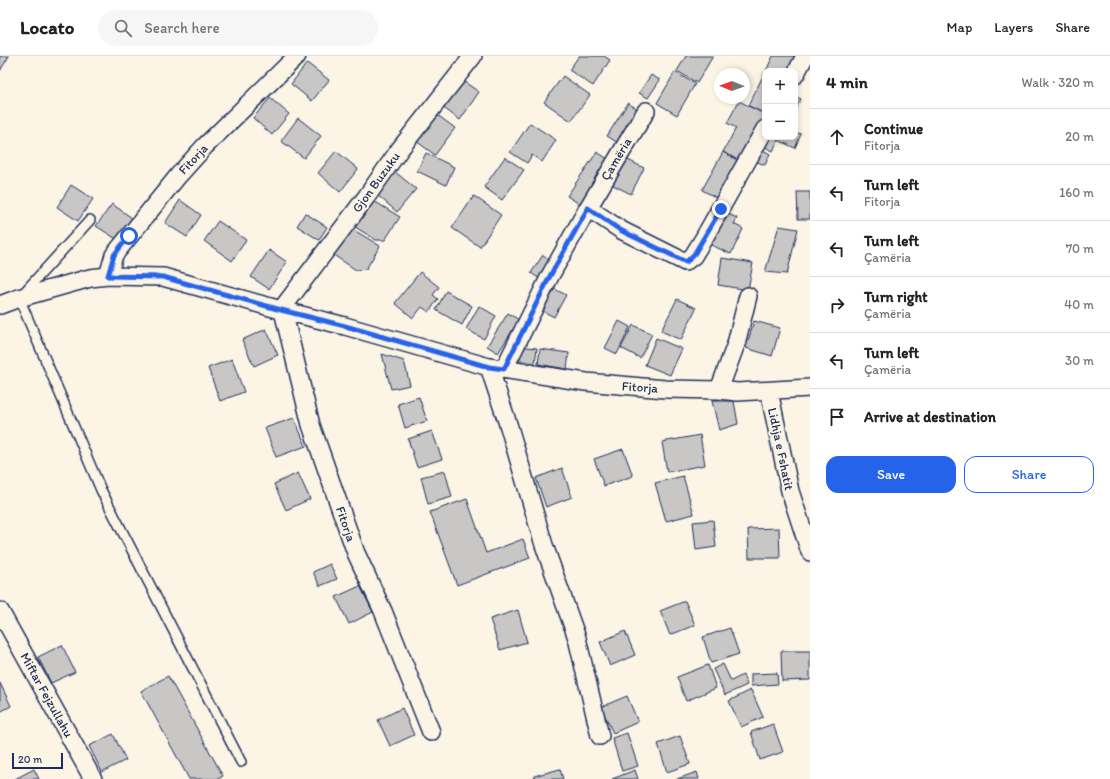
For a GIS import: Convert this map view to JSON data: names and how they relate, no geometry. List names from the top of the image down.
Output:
{
  "streets": {
    "street": [
      "Fitorja",
      "Çamëria",
      "Gjon Buzuku",
      "Lidhja e Fshatit",
      "Miftar Fejzullahu"
    ]
  },
  "crossings": [
    ["Fitorja", "Çamëria"],
    ["Fitorja", "Gjon Buzuku"],
    ["Fitorja", "Lidhja e Fshatit"]
  ],
  "scale_bar": "20 m",
  "north": "left",
  "page": {
    "header": "Locato",
    "search": "Search here",
    "nav": ["Map", "Layers", "Share"],
    "heading": ["4 min", "Walk · 320 m"],
    "map_buttons": ["+", "−"],
    "list": [
      ["Continue", "Fitorja", "20 m"],
      ["Turn left", "Fitorja", "160 m"],
      ["Turn left", "Çamëria", "70 m"],
      ["Turn right", "Çamëria", "40 m"],
      ["Turn left", "Çamëria", "30 m"],
      "Arrive at destination"
    ],
    "buttons": ["Save", "Share"],
    "scale": "20 m"
  }
}
